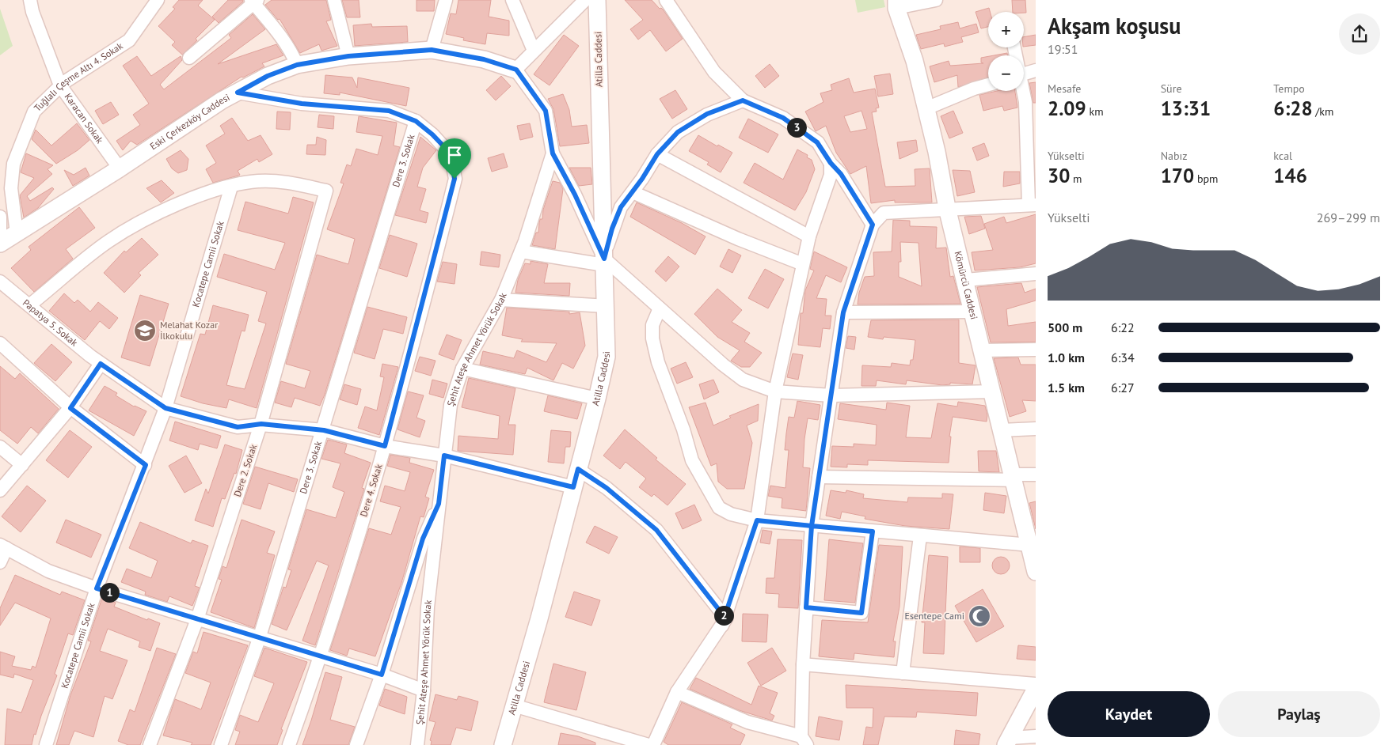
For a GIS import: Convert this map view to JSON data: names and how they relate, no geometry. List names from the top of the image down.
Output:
{
  "streets": {
    "street": [
      "Atilla Caddesi",
      "Tuğlalı Çeşme Altı 4. Sokak",
      "Karacan Sokak",
      "Eski Çerkezköy Caddesi",
      "Dere 3. Sokak",
      "Kocatepe Camii Sokak",
      "Kömürcü Caddesi",
      "Papatya 5. Sokak",
      "Şehit Ateşe Ahmet Yörük Sokak",
      "Dere 2. Sokak",
      "Dere 4. Sokak"
    ]
  },
  "crossings": [
    ["Atilla Caddesi", "Papatya 5. Sokak"],
    ["Tuğlalı Çeşme Altı 4. Sokak", "Karacan Sokak"],
    ["Tuğlalı Çeşme Altı 4. Sokak", "Eski Çerkezköy Caddesi"],
    ["Karacan Sokak", "Eski Çerkezköy Caddesi"],
    ["Eski Çerkezköy Caddesi", "Şehit Ateşe Ahmet Yörük Sokak"],
    ["Eski Çerkezköy Caddesi", "Dere 4. Sokak"],
    ["Dere 3. Sokak", "Papatya 5. Sokak"],
    ["Dere 3. Sokak", "Dere 4. Sokak"],
    ["Kocatepe Camii Sokak", "Papatya 5. Sokak"],
    ["Kocatepe Camii Sokak", "Dere 2. Sokak"],
    ["Papatya 5. Sokak", "Şehit Ateşe Ahmet Yörük Sokak"],
    ["Papatya 5. Sokak", "Dere 2. Sokak"],
    ["Papatya 5. Sokak", "Dere 4. Sokak"]
  ],
  "places": {
    "school or university": ["Melahat Kozar İlkokulu"],
    "mosque": ["Esentepe Cami"]
  },
  "page": {
    "heading": ["Akşam koşusu", "19:51"],
    "map_buttons": ["+", "−"],
    "stats": [
      ["Mesafe", "2.09 km"],
      ["Süre", "13:31"],
      ["Tempo", "6:28 /km"],
      ["Yükselti", "30 m"],
      ["Nabız", "170 bpm"],
      ["kcal", "146"]
    ],
    "pins": ["3", "1", "2"],
    "chart": ["Yükselti", "269–299 m"],
    "list": [
      {
        "name": "500 m",
        "note": "6:22"
      },
      {
        "name": "1.0 km",
        "note": "6:34"
      },
      {
        "name": "1.5 km",
        "note": "6:27"
      }
    ],
    "buttons": ["Kaydet", "Paylaş"]
  }
}
